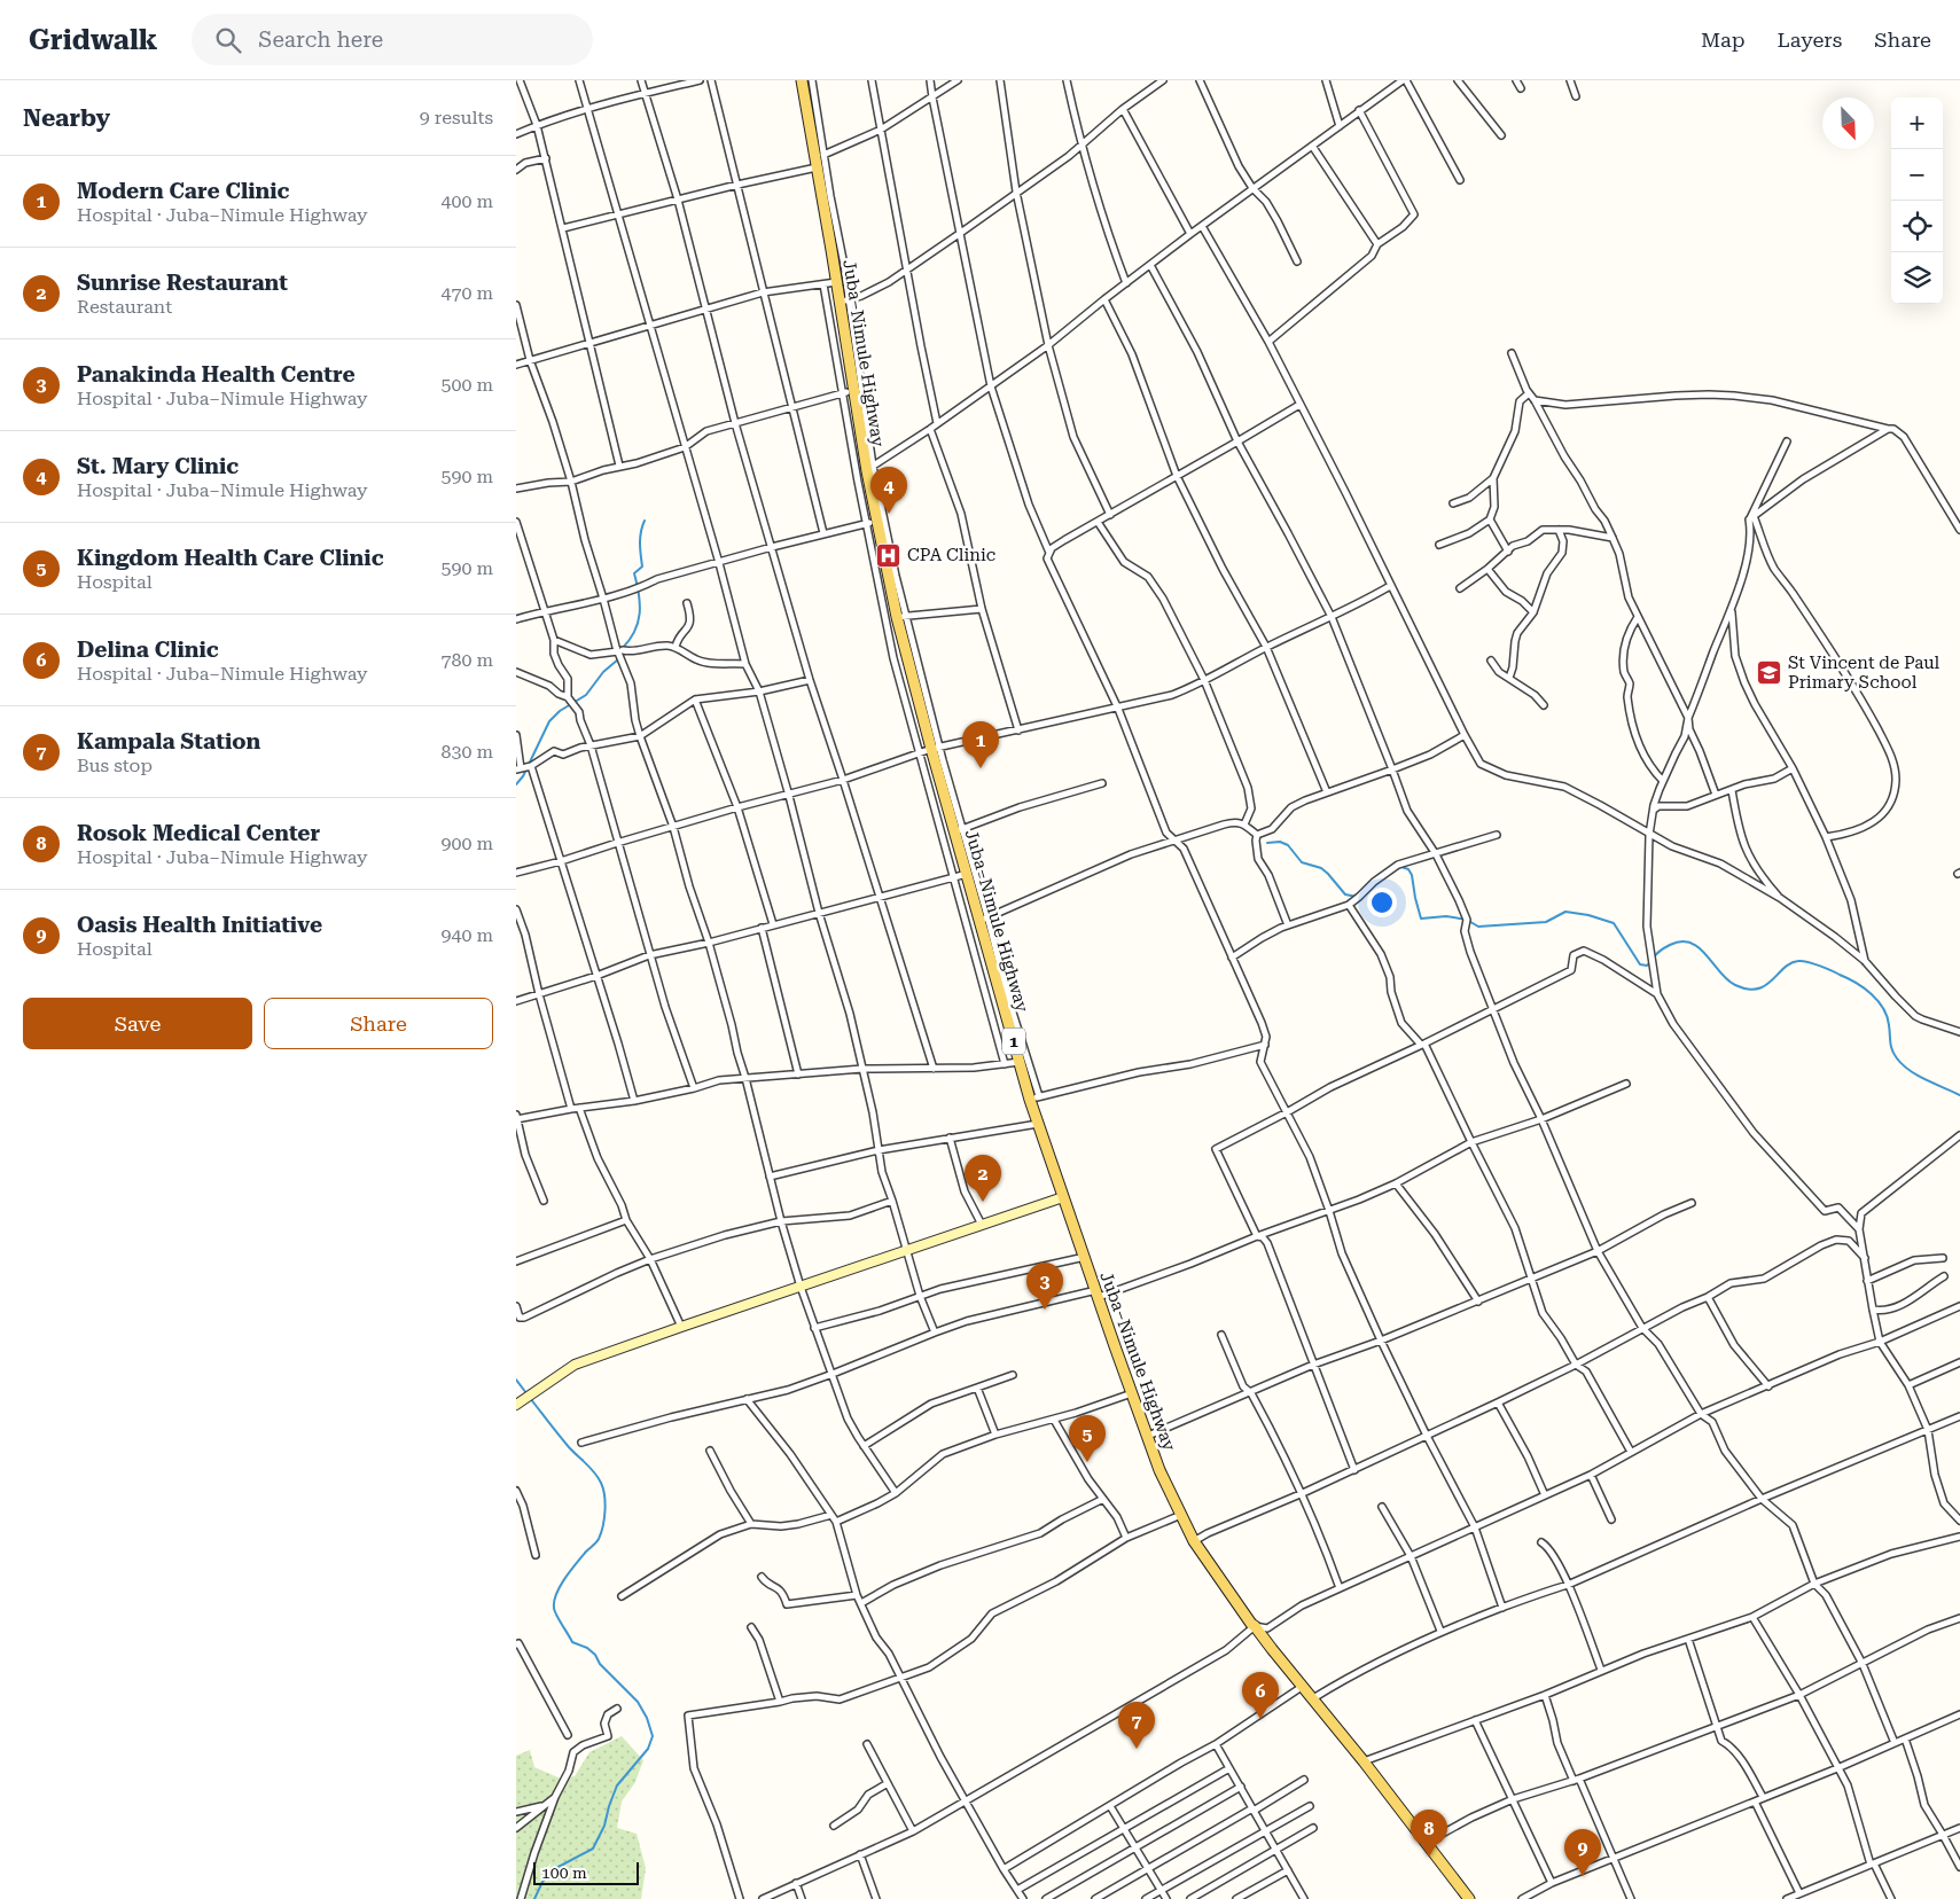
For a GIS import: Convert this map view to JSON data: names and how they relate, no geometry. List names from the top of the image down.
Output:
{
  "streets": {
    "main road": ["Juba–Nimule Highway", "1"]
  },
  "places": {
    "hospital": ["CPA Clinic"],
    "school or university": ["St Vincent de Paul Primary School"]
  },
  "scale_bar": "100 m",
  "north": "bottom right",
  "page": {
    "header": "Gridwalk",
    "search": "Search here",
    "nav": ["Map", "Layers", "Share"],
    "heading": ["Nearby", "9 results"],
    "map_buttons": ["+", "−"],
    "list": [
      {
        "mark": "1",
        "name": "Modern Care Clinic",
        "note": "Hospital · Juba–Nimule Highway",
        "value": "400 m"
      },
      {
        "mark": "2",
        "name": "Sunrise Restaurant",
        "note": "Restaurant",
        "value": "470 m"
      },
      {
        "mark": "3",
        "name": "Panakinda Health Centre",
        "note": "Hospital · Juba–Nimule Highway",
        "value": "500 m"
      },
      {
        "mark": "4",
        "name": "St. Mary Clinic",
        "note": "Hospital · Juba–Nimule Highway",
        "value": "590 m"
      },
      {
        "mark": "5",
        "name": "Kingdom Health Care Clinic",
        "note": "Hospital",
        "value": "590 m"
      },
      {
        "mark": "6",
        "name": "Delina Clinic",
        "note": "Hospital · Juba–Nimule Highway",
        "value": "780 m"
      },
      {
        "mark": "7",
        "name": "Kampala Station",
        "note": "Bus stop",
        "value": "830 m"
      },
      {
        "mark": "8",
        "name": "Rosok Medical Center",
        "note": "Hospital · Juba–Nimule Highway",
        "value": "900 m"
      },
      {
        "mark": "9",
        "name": "Oasis Health Initiative",
        "note": "Hospital",
        "value": "940 m"
      }
    ],
    "pins": [
      "4",
      "1",
      "2",
      "3",
      "5",
      "6",
      "7",
      "8",
      "9"
    ],
    "buttons": ["Save", "Share"],
    "scale": "100 m"
  }
}
